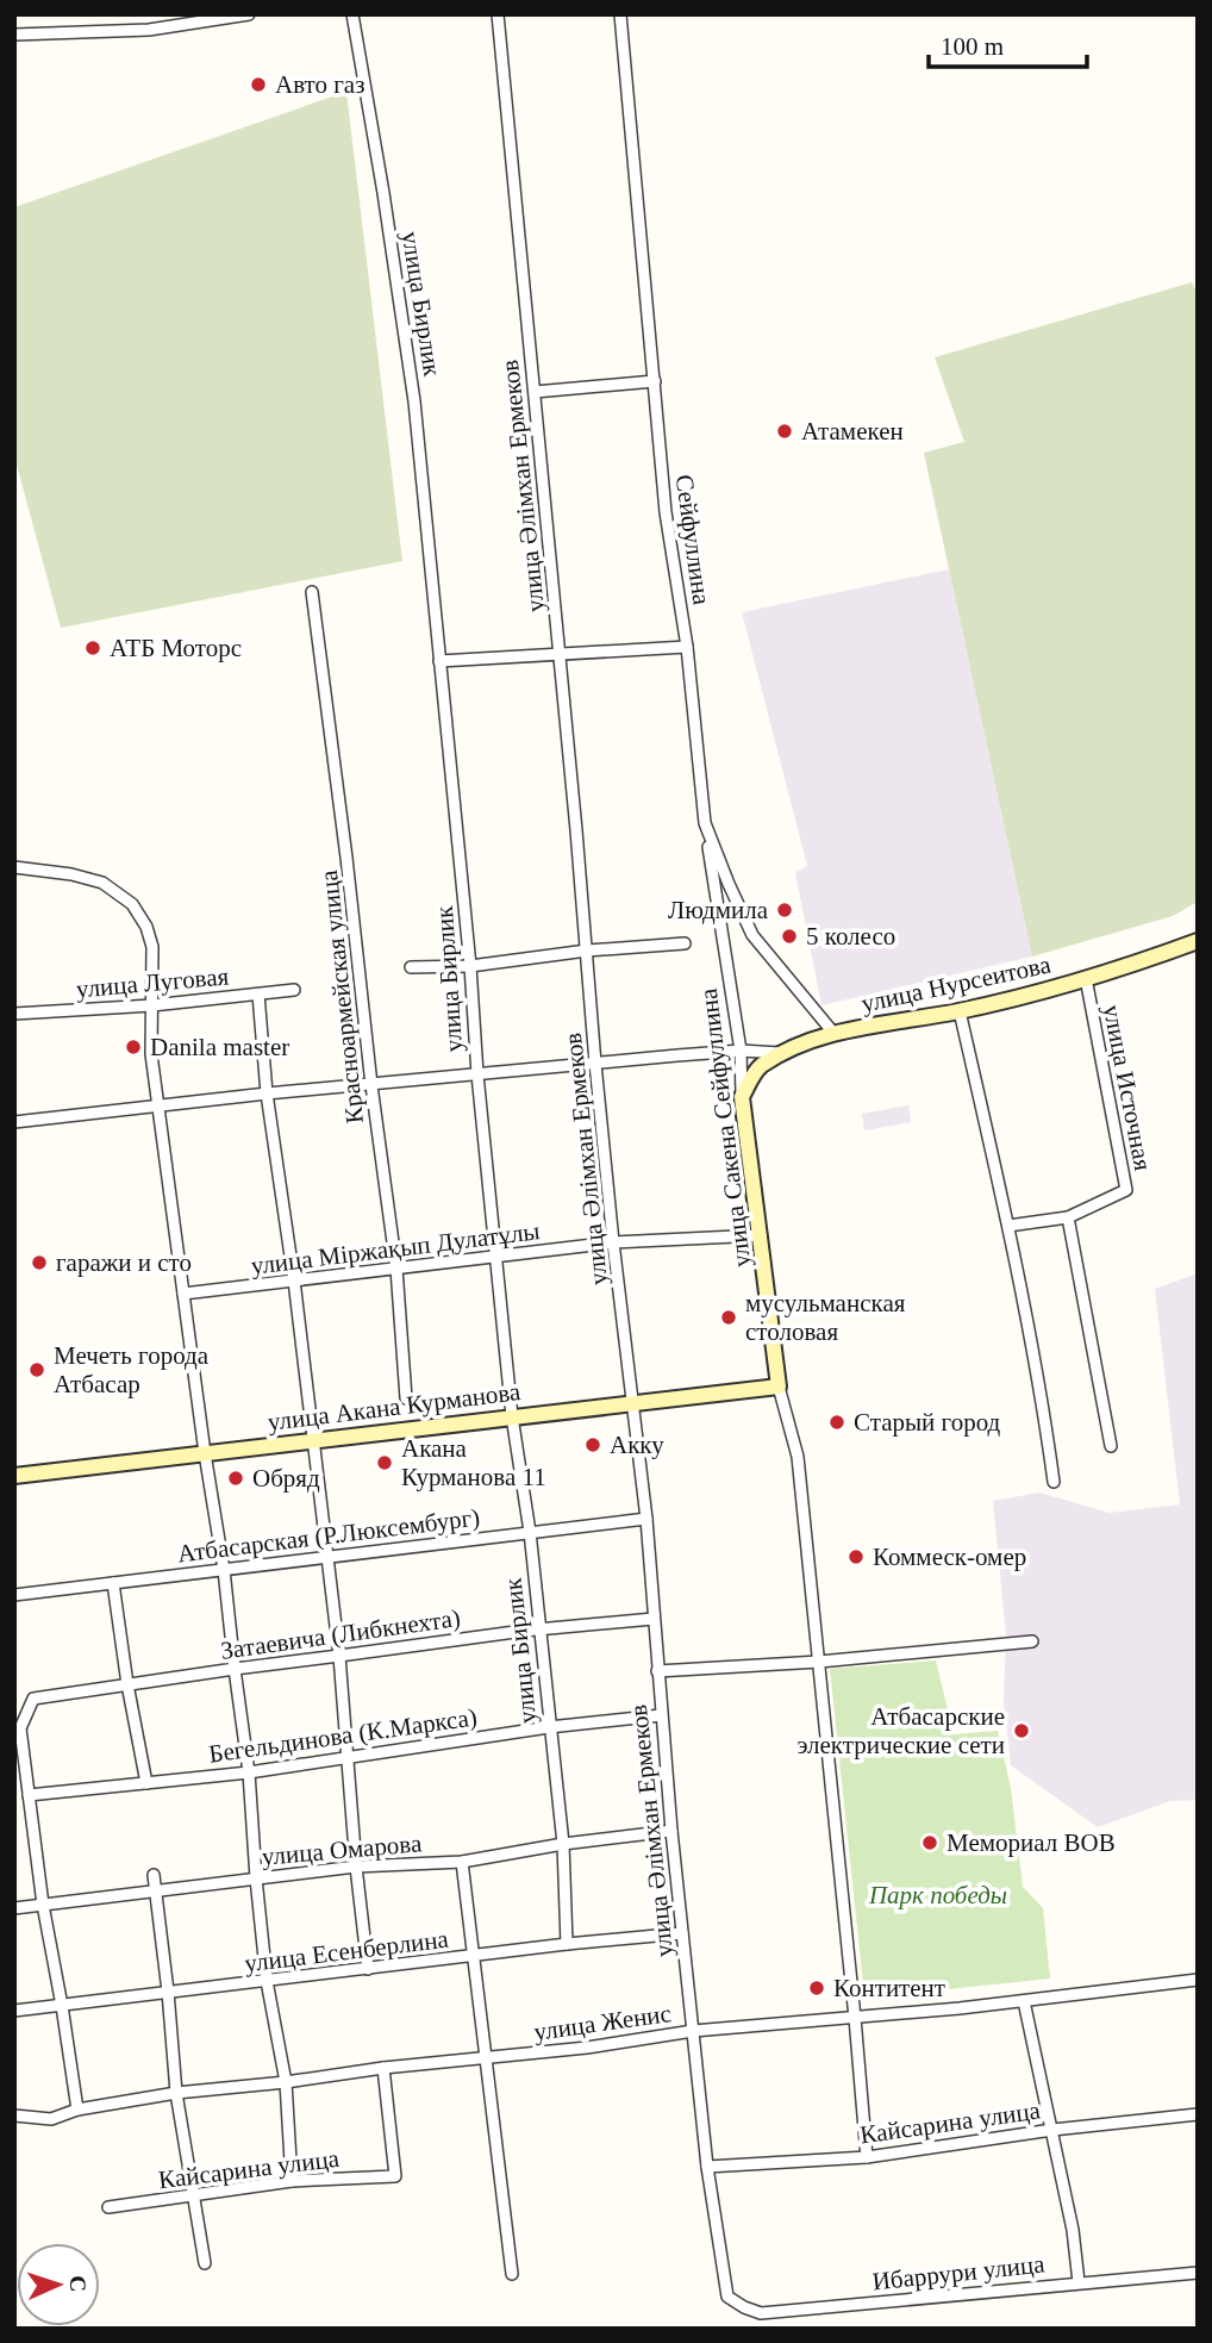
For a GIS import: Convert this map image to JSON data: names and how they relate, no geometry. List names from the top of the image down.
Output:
{
  "streets": {
    "main road": ["улица Нурсеитова", "улица Сакена Сейфуллина", "улица Акана Курманова"],
    "street": [
      "улица Бирлик",
      "улица Әлімхан Ермеков",
      "Сейфуллина",
      "улица Луговая",
      "Красноармейская улица",
      "улица Источная",
      "улица Міржақып Дулатұлы",
      "Атбасарская (Р.Люксембург)",
      "Затаевича (Либкнехта)",
      "Бегельдинова (К.Маркса)",
      "улица Омарова",
      "улица Есенберлина",
      "улица Женис",
      "Кайсарина улица",
      "Ибаррури улица"
    ]
  },
  "crossings": [
    ["улица Бирлик", "улица Міржақып Дулатұлы"],
    ["улица Бирлик", "улица Акана Курманова"],
    ["улица Бирлик", "Атбасарская (Р.Люксембург)"],
    ["улица Бирлик", "Затаевича (Либкнехта)"],
    ["улица Бирлик", "Бегельдинова (К.Маркса)"],
    ["улица Бирлик", "улица Омарова"],
    ["улица Бирлик", "улица Есенберлина"],
    ["улица Әлімхан Ермеков", "улица Міржақып Дулатұлы"],
    ["улица Әлімхан Ермеков", "улица Акана Курманова"],
    ["улица Әлімхан Ермеков", "Атбасарская (Р.Люксембург)"],
    ["улица Әлімхан Ермеков", "Затаевича (Либкнехта)"],
    ["улица Әлімхан Ермеков", "Бегельдинова (К.Маркса)"],
    ["улица Әлімхан Ермеков", "улица Омарова"],
    ["улица Әлімхан Ермеков", "улица Есенберлина"],
    ["улица Әлімхан Ермеков", "улица Женис"],
    ["улица Әлімхан Ермеков", "Кайсарина улица"],
    ["улица Әлімхан Ермеков", "Ибаррури улица"],
    ["Сейфуллина", "улица Нурсеитова"],
    ["Сейфуллина", "улица Сакена Сейфуллина"],
    ["улица Нурсеитова", "улица Источная"],
    ["улица Нурсеитова", "улица Сакена Сейфуллина"],
    ["Красноармейская улица", "улица Міржақып Дулатұлы"],
    ["улица Сакена Сейфуллина", "улица Міржақып Дулатұлы"],
    ["улица Сакена Сейфуллина", "улица Акана Курманова"],
    ["улица Сакена Сейфуллина", "улица Женис"],
    ["улица Сакена Сейфуллина", "Кайсарина улица"],
    ["Затаевича (Либкнехта)", "Бегельдинова (К.Маркса)"],
    ["улица Женис", "Кайсарина улица"]
  ],
  "parks": ["Парк победы"],
  "places": [
    "Авто газ",
    "Атамекен",
    "АТБ Моторс",
    "Людмила",
    "5 колесо",
    "Danila master",
    "гаражи и сто",
    "мусульманская столовая",
    "Мечеть города Атбасар",
    "Старый город",
    "Акку",
    "Акана Курманова 11",
    "Обряд",
    "Коммеск-омер",
    "Атбасарские электрические сети",
    "Мемориал ВОВ",
    "Контитент"
  ],
  "scale_bar": "100 m",
  "north": "right"
}
